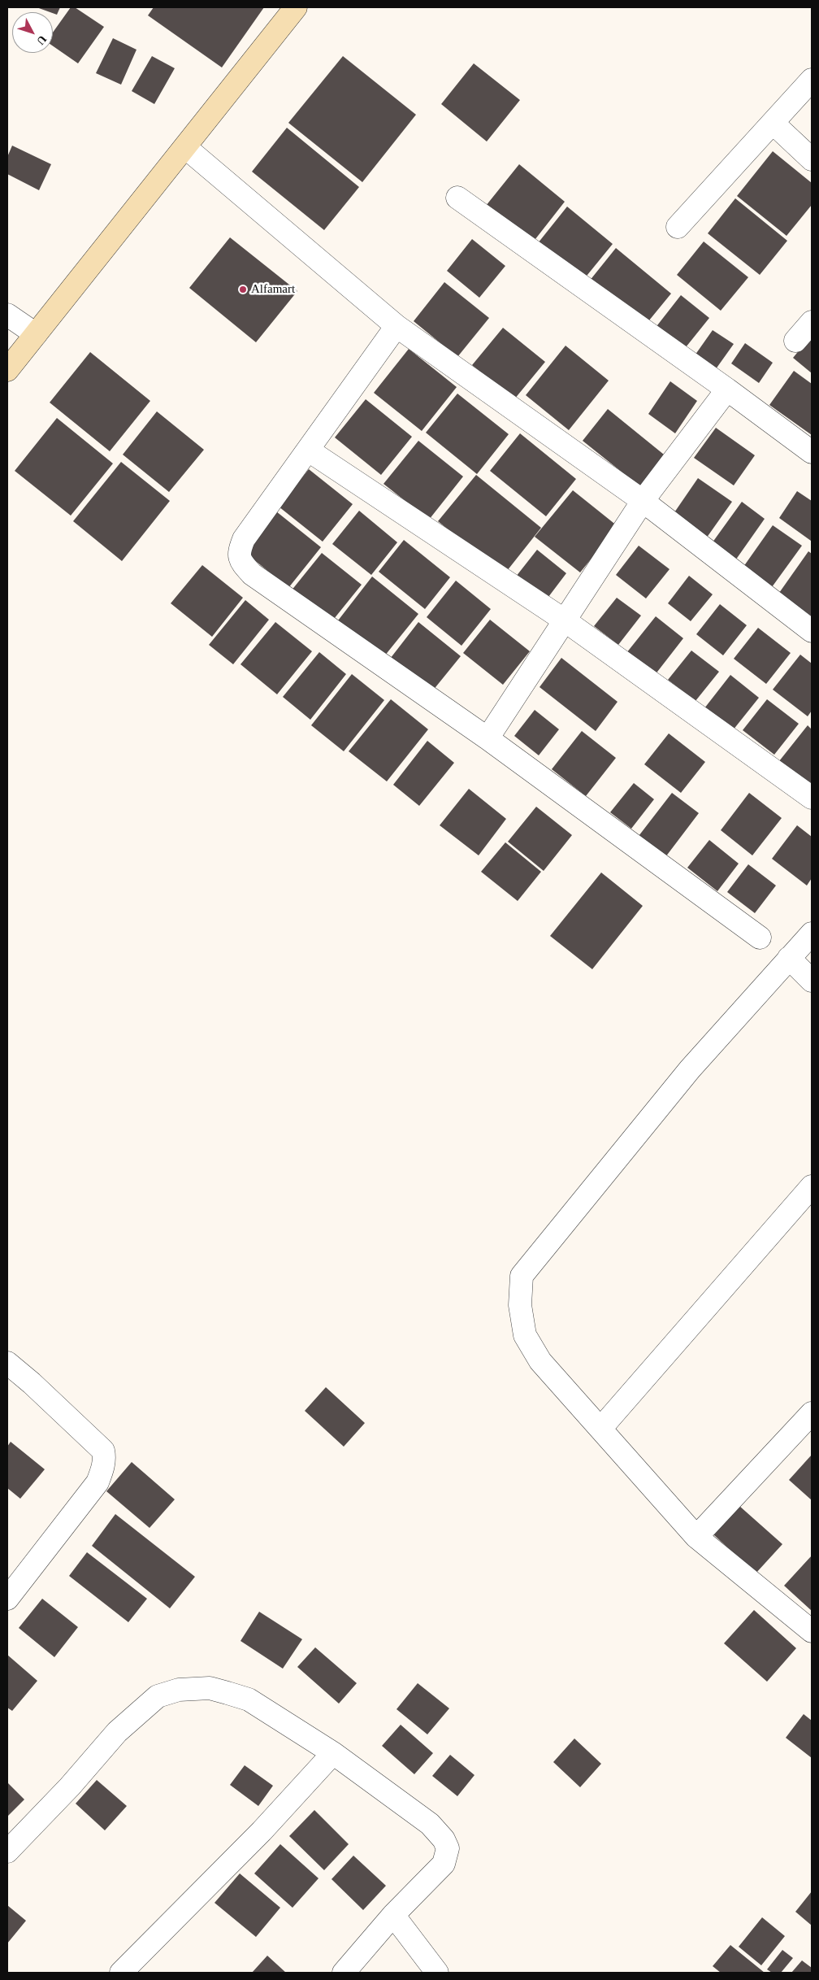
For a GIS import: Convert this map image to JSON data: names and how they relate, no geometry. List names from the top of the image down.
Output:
{
  "places": ["Alfamart"],
  "north": "bottom right"
}
